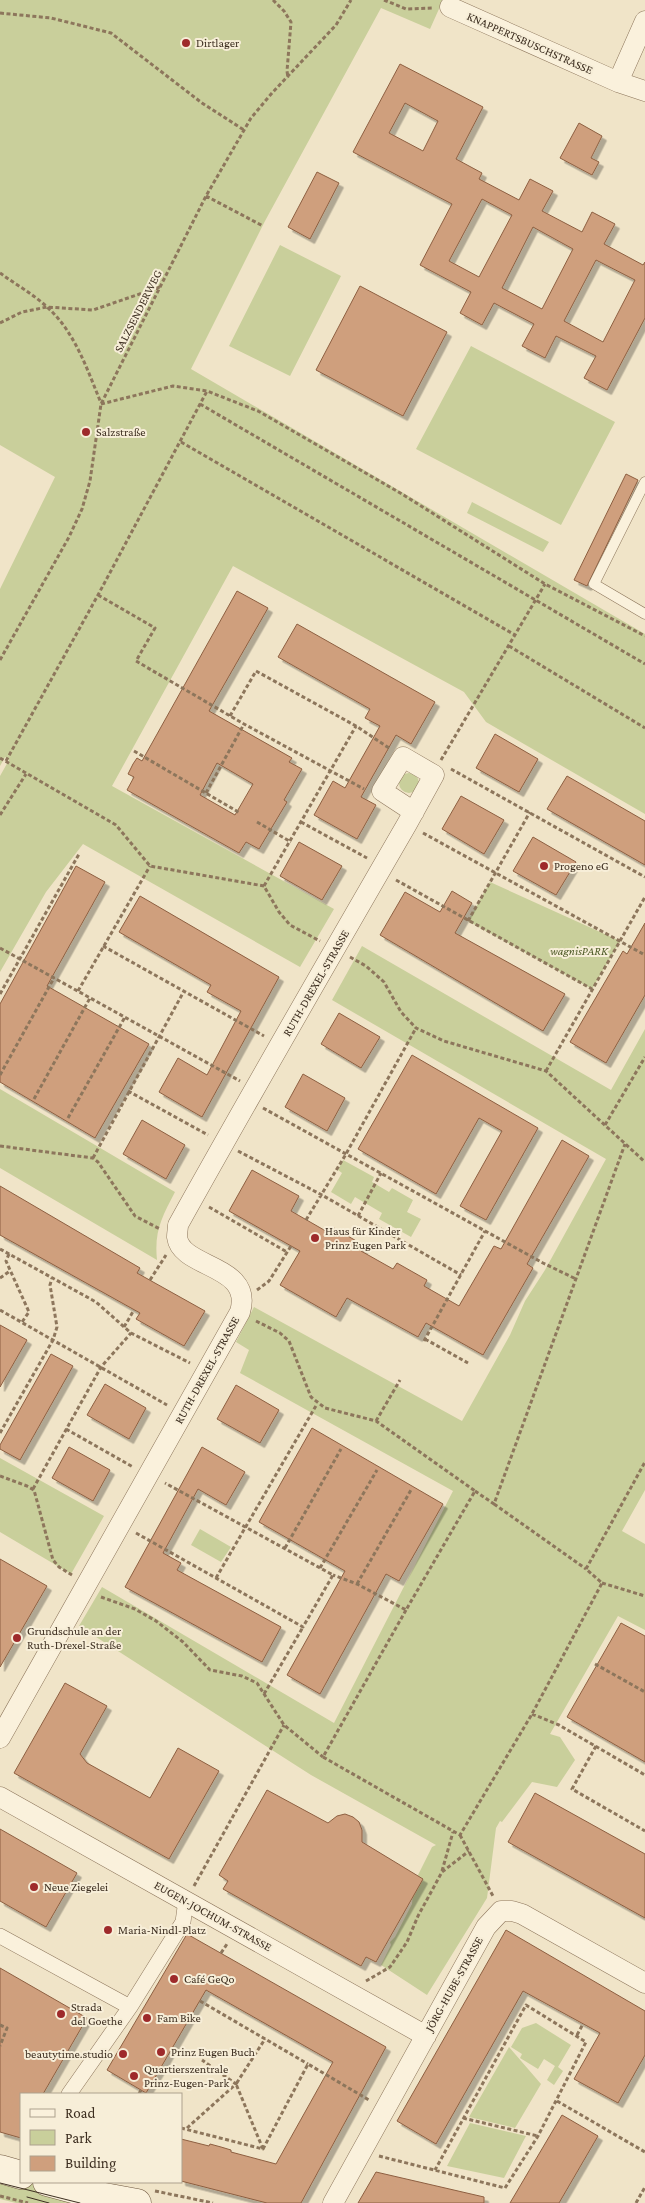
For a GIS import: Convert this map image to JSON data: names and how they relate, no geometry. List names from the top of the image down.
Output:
{
  "streets": {
    "street": [
      "KNAPPERTSBUSCHSTRASSE",
      "RUTH-DREXEL-STRASSE",
      "EUGEN-JOCHUM-STRASSE",
      "JÖRG-HUBE-STRASSE"
    ],
    "path": ["SALZSENDERWEG"]
  },
  "crossings": [
    ["EUGEN-JOCHUM-STRASSE", "JÖRG-HUBE-STRASSE"]
  ],
  "parks": ["wagnisPARK"],
  "places": [
    "Dirtlager",
    "Salzstraße",
    "Progeno eG",
    "Haus für Kinder Prinz Eugen Park",
    "Grundschule an der Ruth-Drexel-Straße",
    "Neue Ziegelei",
    "Maria-Nindl-Platz",
    "Café GeQo",
    "Strada del Goethe",
    "Fam Bike",
    "Prinz Eugen Buch",
    "beautytime.studio",
    "Quartierszentrale Prinz-Eugen-Park"
  ],
  "legend": ["Road", "Park", "Building"]
}
